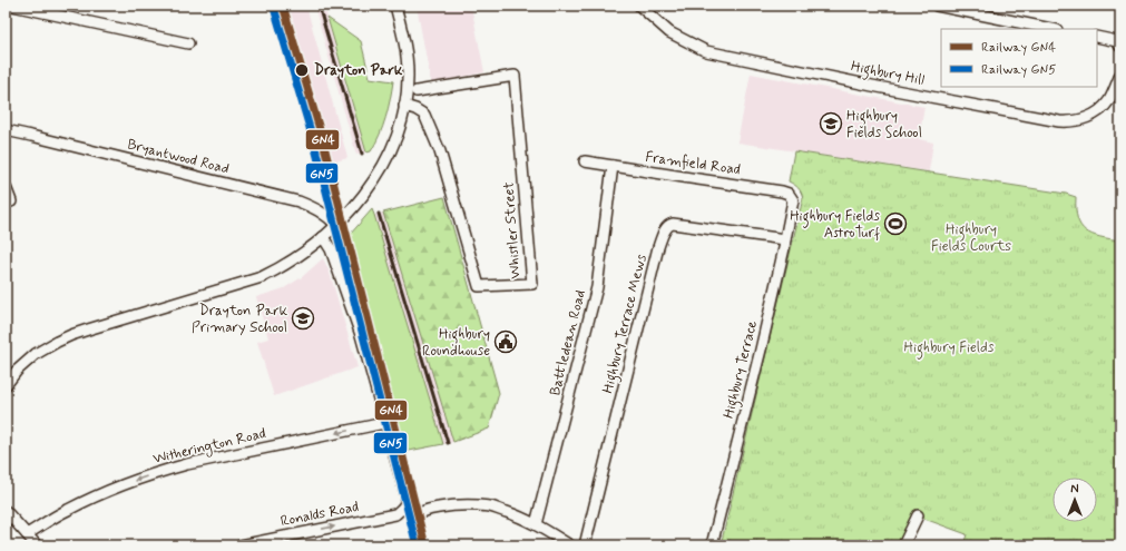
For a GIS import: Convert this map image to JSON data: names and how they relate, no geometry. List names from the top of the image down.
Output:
{
  "streets": {
    "street": [
      "Highbury Hill",
      "Bryantwood Road",
      "Framfield Road",
      "Whistler Street",
      "Highbury Terrace Mews",
      "Battledean Road",
      "Highbury Terrace",
      "Witherington Road",
      "Ronalds Road"
    ]
  },
  "crossings": [
    ["Framfield Road", "Battledean Road"],
    ["Framfield Road", "Highbury Terrace"],
    ["Highbury Terrace Mews", "Highbury Terrace"],
    ["Witherington Road", "Ronalds Road"]
  ],
  "one_way": ["Witherington Road"],
  "parks": ["Highbury Fields Courts", "Highbury Fields"],
  "places": {
    "other": ["Drayton Park"],
    "school or university": ["Highbury Fields School", "Drayton Park Primary School"],
    "sports": ["Highbury Fields AstroTurf"],
    "public building": ["Highbury Roundhouse"]
  },
  "lines": ["rail line GN4", "rail line GN5"],
  "legend": ["Railway GN4", "Railway GN5"],
  "north": "top"
}
